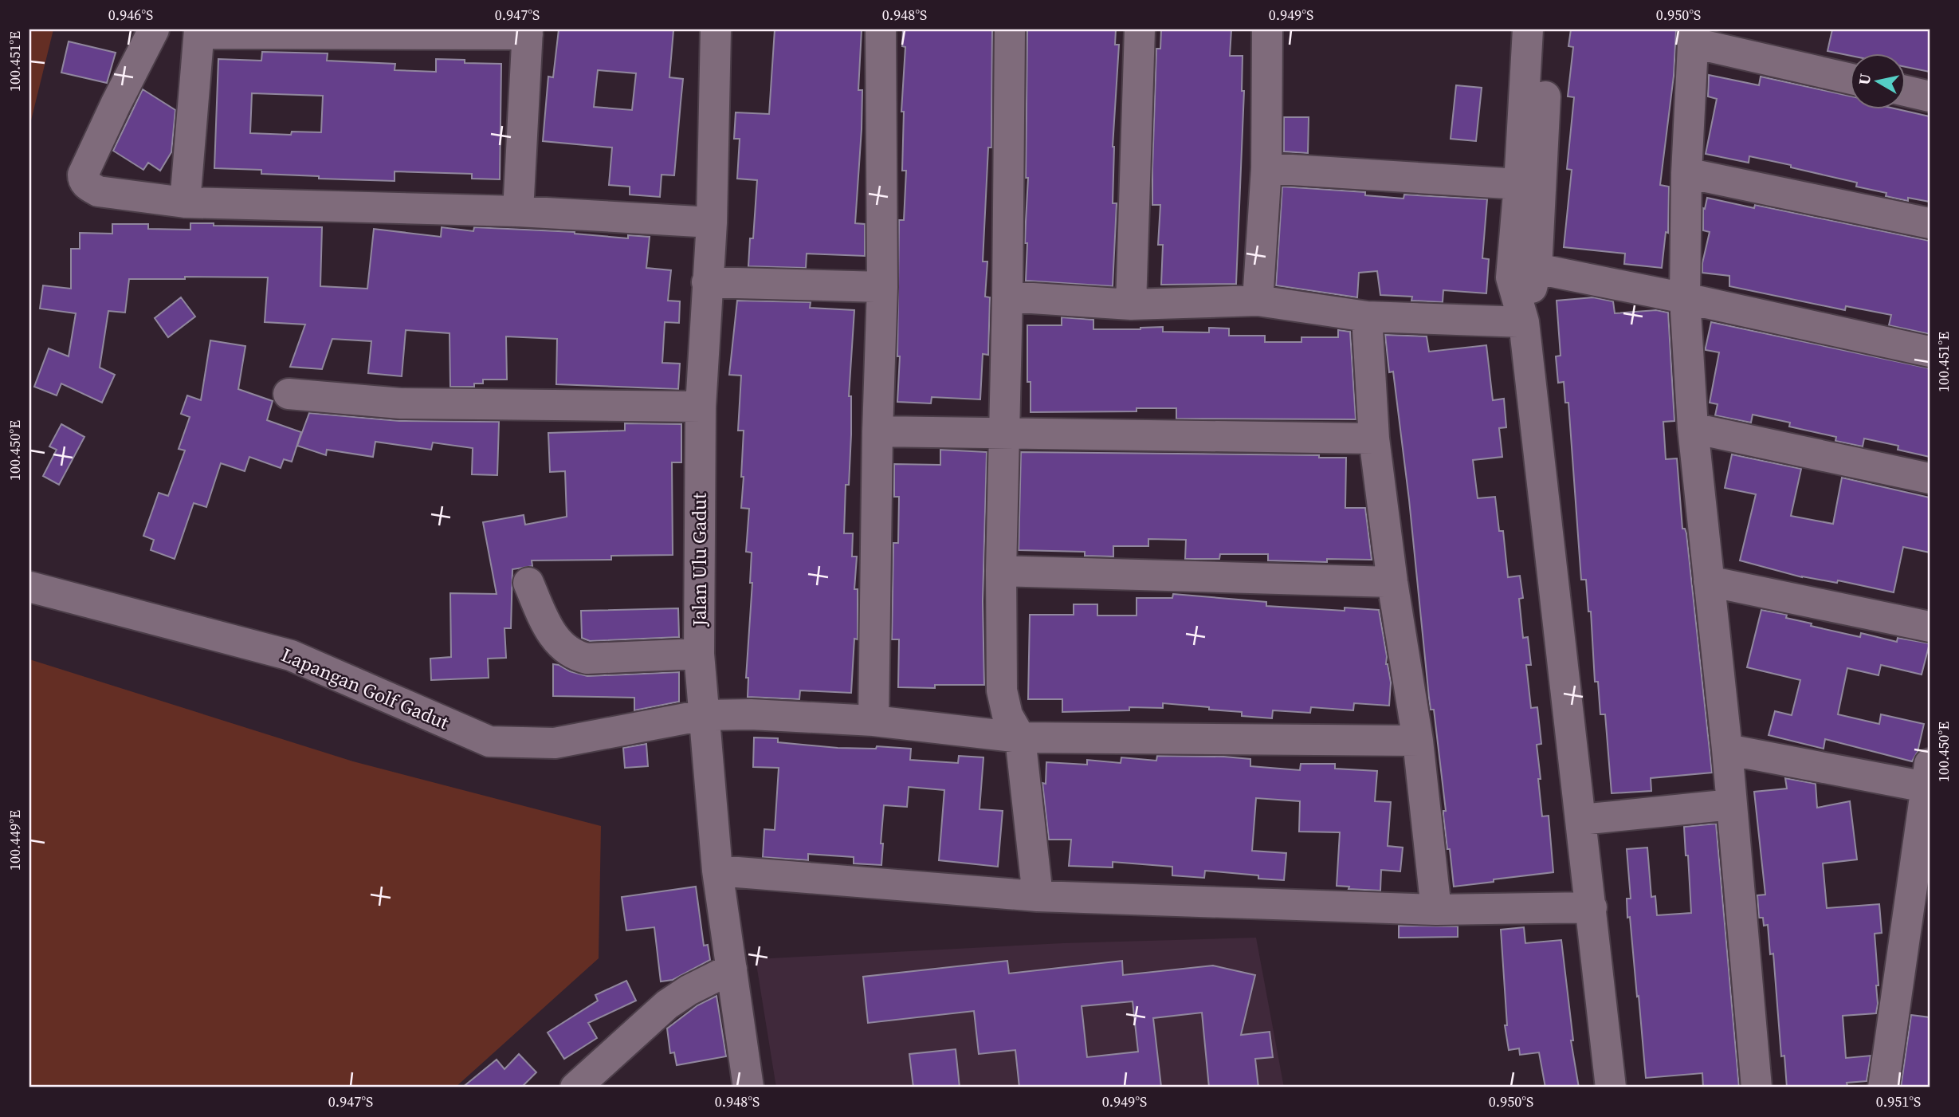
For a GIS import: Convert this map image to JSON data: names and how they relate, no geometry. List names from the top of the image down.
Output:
{
  "streets": {
    "street": ["Jalan Ulu Gadut", "Lapangan Golf Gadut"]
  },
  "crossings": [
    ["Jalan Ulu Gadut", "Lapangan Golf Gadut"]
  ],
  "north": "left",
  "coordinates": [
    "0.946°S",
    "0.947°S",
    "0.948°S",
    "0.949°S",
    "0.950°S",
    "100.451°E",
    "100.450°E",
    "100.449°E",
    "0.951°S"
  ]
}
